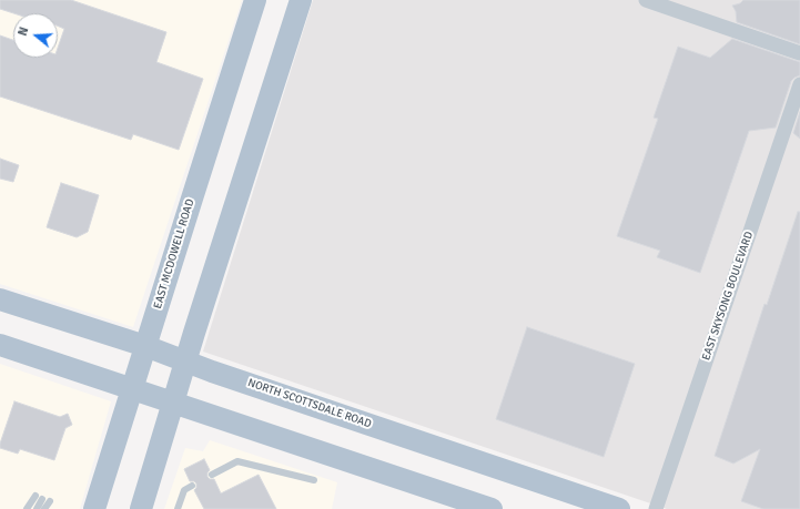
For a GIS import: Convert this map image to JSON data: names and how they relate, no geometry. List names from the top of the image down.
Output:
{
  "streets": {
    "main road": ["EAST MCDOWELL ROAD", "NORTH SCOTTSDALE ROAD"],
    "street": ["EAST SKYSONG BOULEVARD"]
  },
  "crossings": [
    ["EAST MCDOWELL ROAD", "NORTH SCOTTSDALE ROAD"]
  ],
  "north": "left"
}
